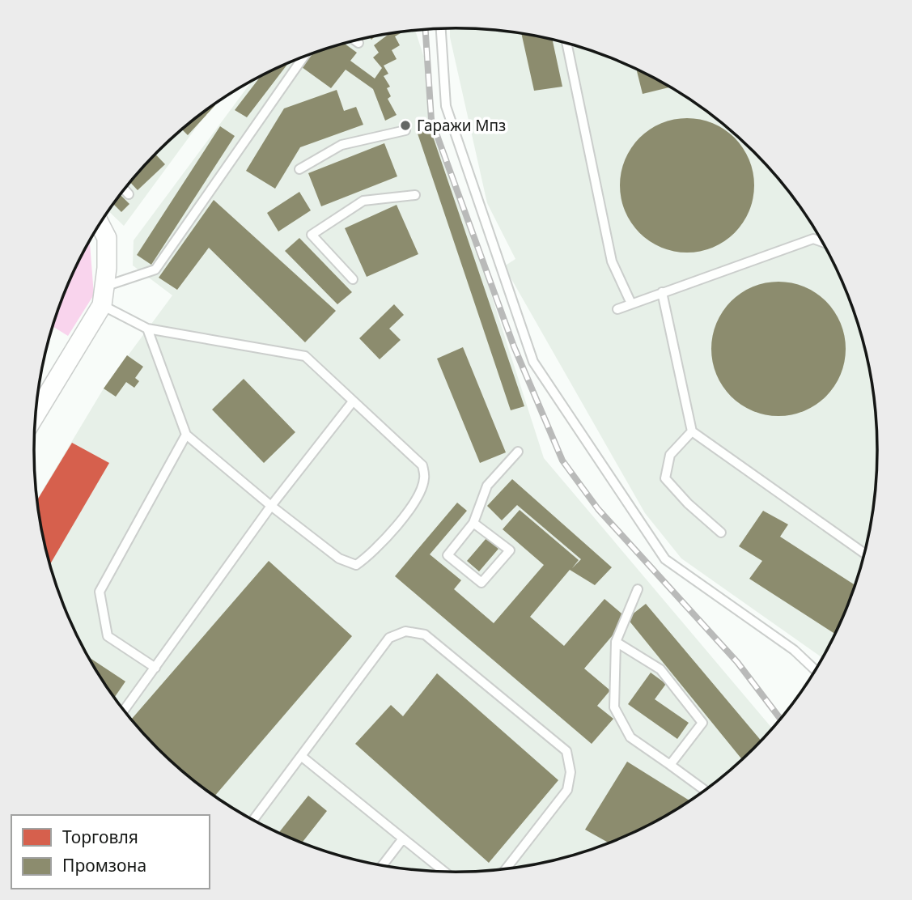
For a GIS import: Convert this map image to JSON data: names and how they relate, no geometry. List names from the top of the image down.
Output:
{
  "places": ["Гаражи Мпз"],
  "legend": ["Торговля", "Промзона"]
}
